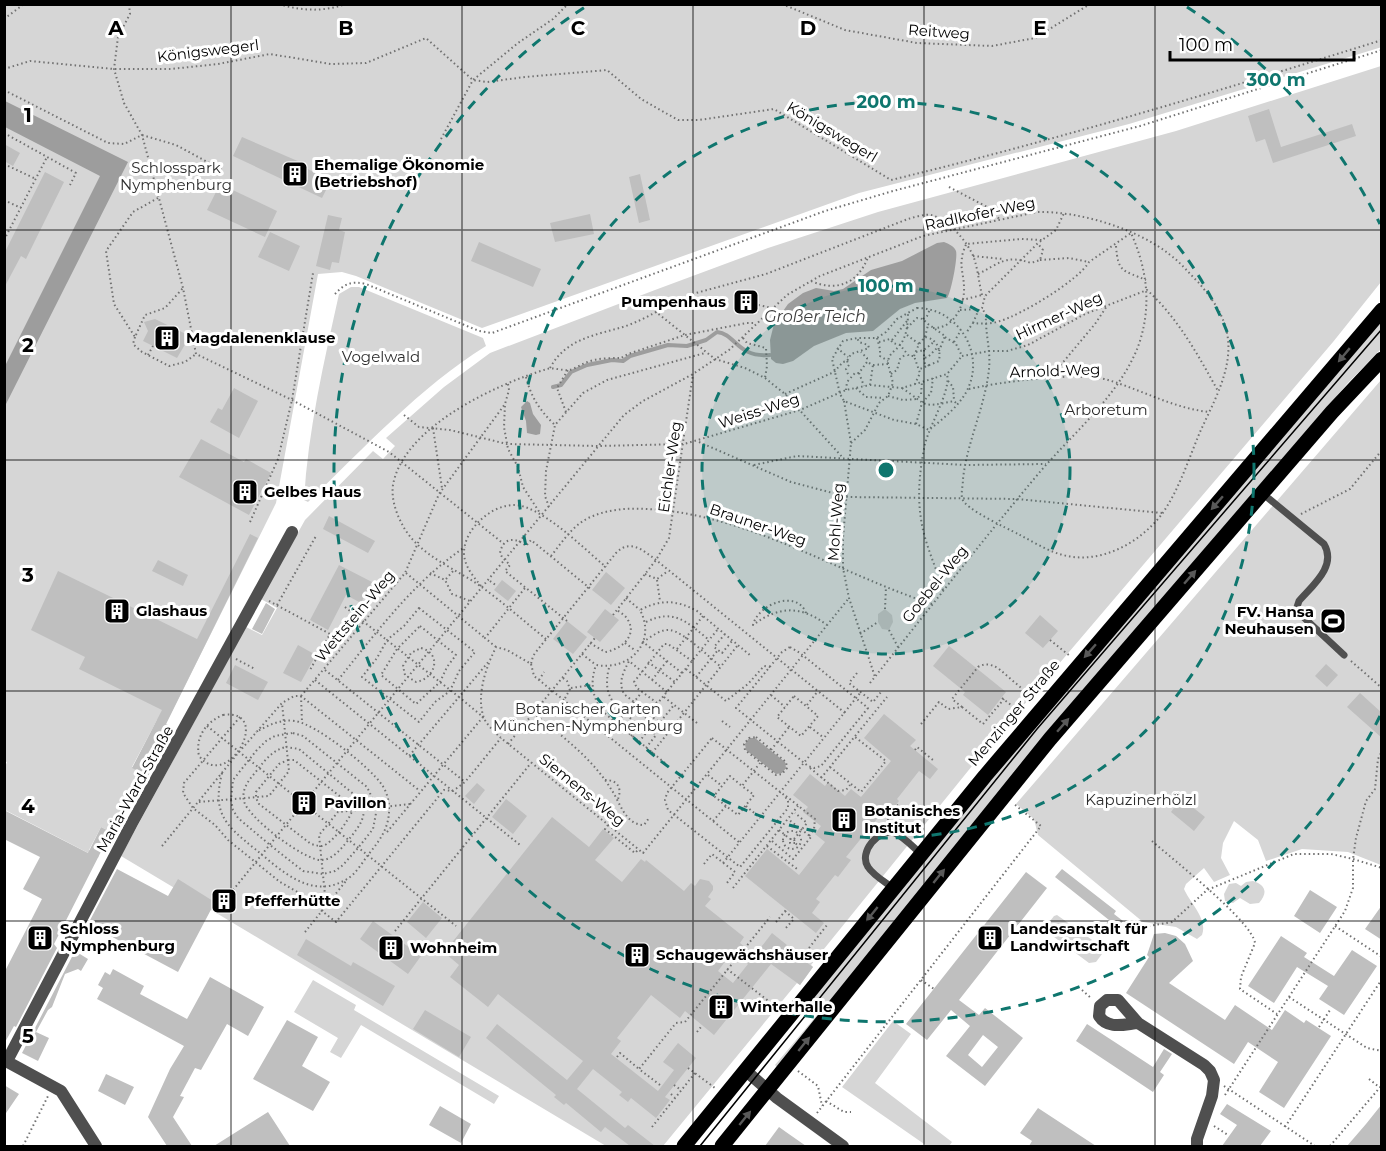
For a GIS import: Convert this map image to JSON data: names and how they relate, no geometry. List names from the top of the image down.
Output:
{
  "streets": {
    "main road": ["Menzinger Straße"],
    "street": ["Maria-Ward-Straße"],
    "path": [
      "Reitweg",
      "Königswegerl",
      "Radlkofer-Weg",
      "Hirmer-Weg",
      "Arnold-Weg",
      "Weiss-Weg",
      "Eichler-Weg",
      "Mohl-Weg",
      "Brauner-Weg",
      "Goebel-Weg",
      "Wettstein-Weg",
      "Siemens-Weg"
    ]
  },
  "crossings": [
    ["Radlkofer-Weg", "Arnold-Weg"],
    ["Radlkofer-Weg", "Weiss-Weg"],
    ["Radlkofer-Weg", "Eichler-Weg"],
    ["Radlkofer-Weg", "Goebel-Weg"],
    ["Radlkofer-Weg", "Siemens-Weg"],
    ["Hirmer-Weg", "Goebel-Weg"],
    ["Arnold-Weg", "Goebel-Weg"],
    ["Weiss-Weg", "Eichler-Weg"],
    ["Weiss-Weg", "Mohl-Weg"],
    ["Weiss-Weg", "Wettstein-Weg"],
    ["Eichler-Weg", "Brauner-Weg"],
    ["Mohl-Weg", "Brauner-Weg"],
    ["Mohl-Weg", "Goebel-Weg"],
    ["Brauner-Weg", "Goebel-Weg"],
    ["Wettstein-Weg", "Siemens-Weg"]
  ],
  "water": ["Großer Teich"],
  "parks": [
    "Schlosspark Nymphenburg",
    "Vogelwald",
    "Arboretum",
    "Botanischer Garten München-Nymphenburg",
    "Kapuzinerhölzl"
  ],
  "places": {
    "building": [
      "Ehemalige Ökonomie (Betriebshof)",
      "Pumpenhaus",
      "Magdalenenklause",
      "Gelbes Haus",
      "Glashaus",
      "Pavillon",
      "Botanisches Institut",
      "Pfefferhütte",
      "Schloss Nymphenburg",
      "Landesanstalt für Landwirtschaft",
      "Wohnheim",
      "Schaugewächshäuser",
      "Winterhalle"
    ],
    "sports": ["FV. Hansa Neuhausen"]
  },
  "scale_bar": "100 m",
  "grid": {
    "columns": [
      "A",
      "B",
      "C",
      "D",
      "E"
    ],
    "rows": [
      "1",
      "2",
      "3",
      "4",
      "5"
    ]
  },
  "rings": ["300 m", "200 m", "100 m"]
}
